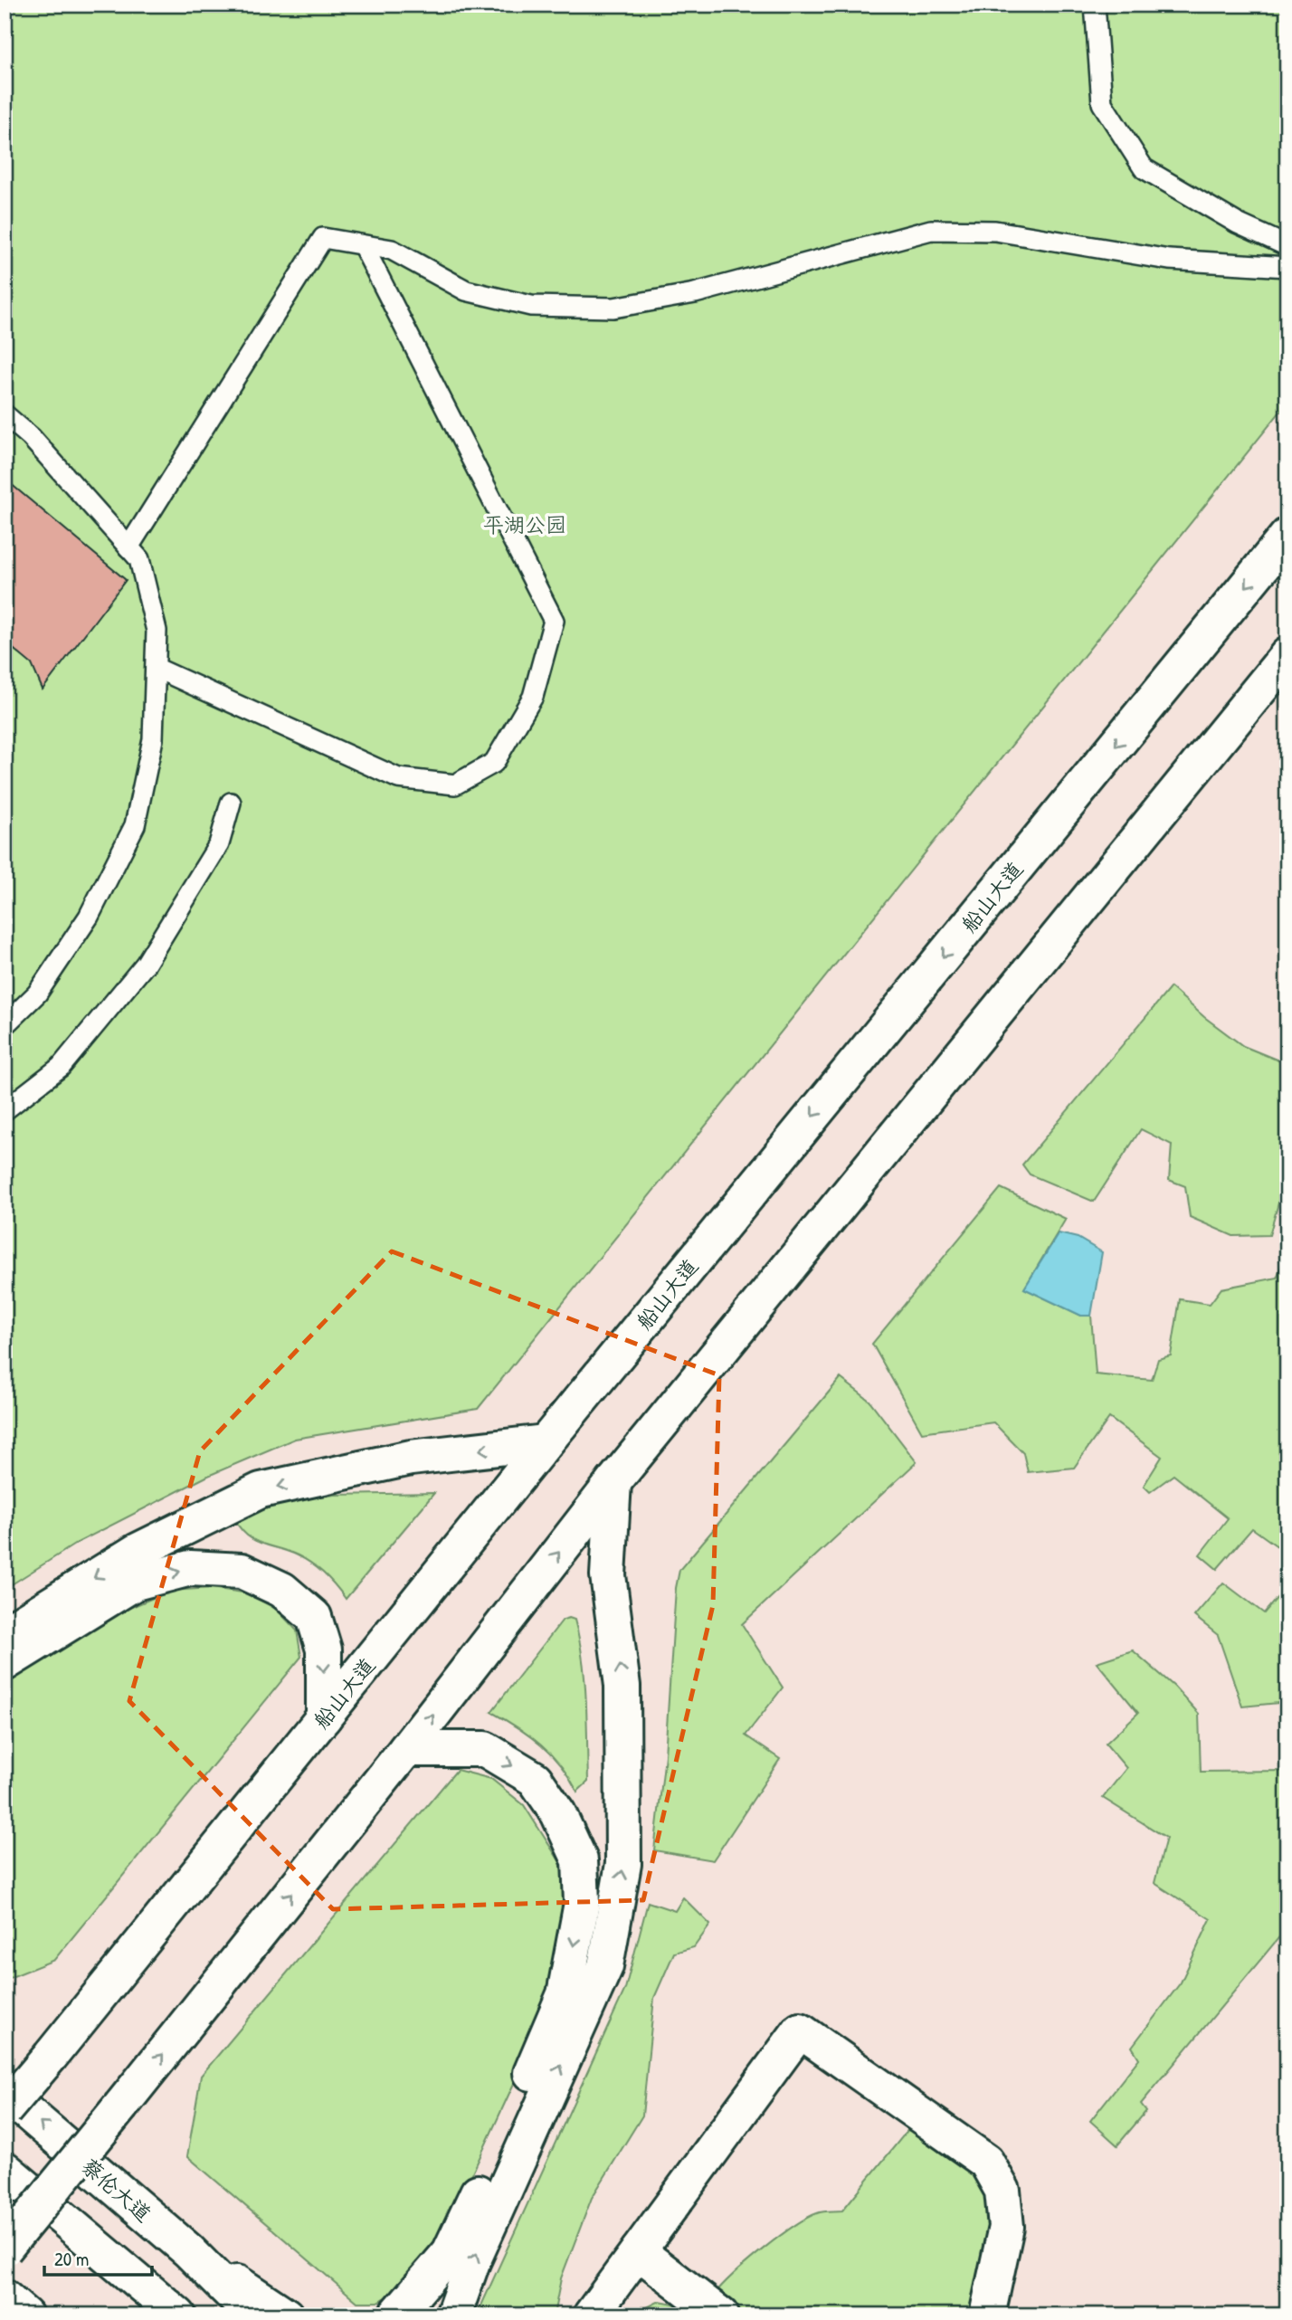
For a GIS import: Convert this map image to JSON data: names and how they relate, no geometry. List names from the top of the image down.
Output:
{
  "streets": {
    "main road": ["船山大道", "蔡伦大道"]
  },
  "parks": ["平湖公园"],
  "scale_bar": "20 m"
}
